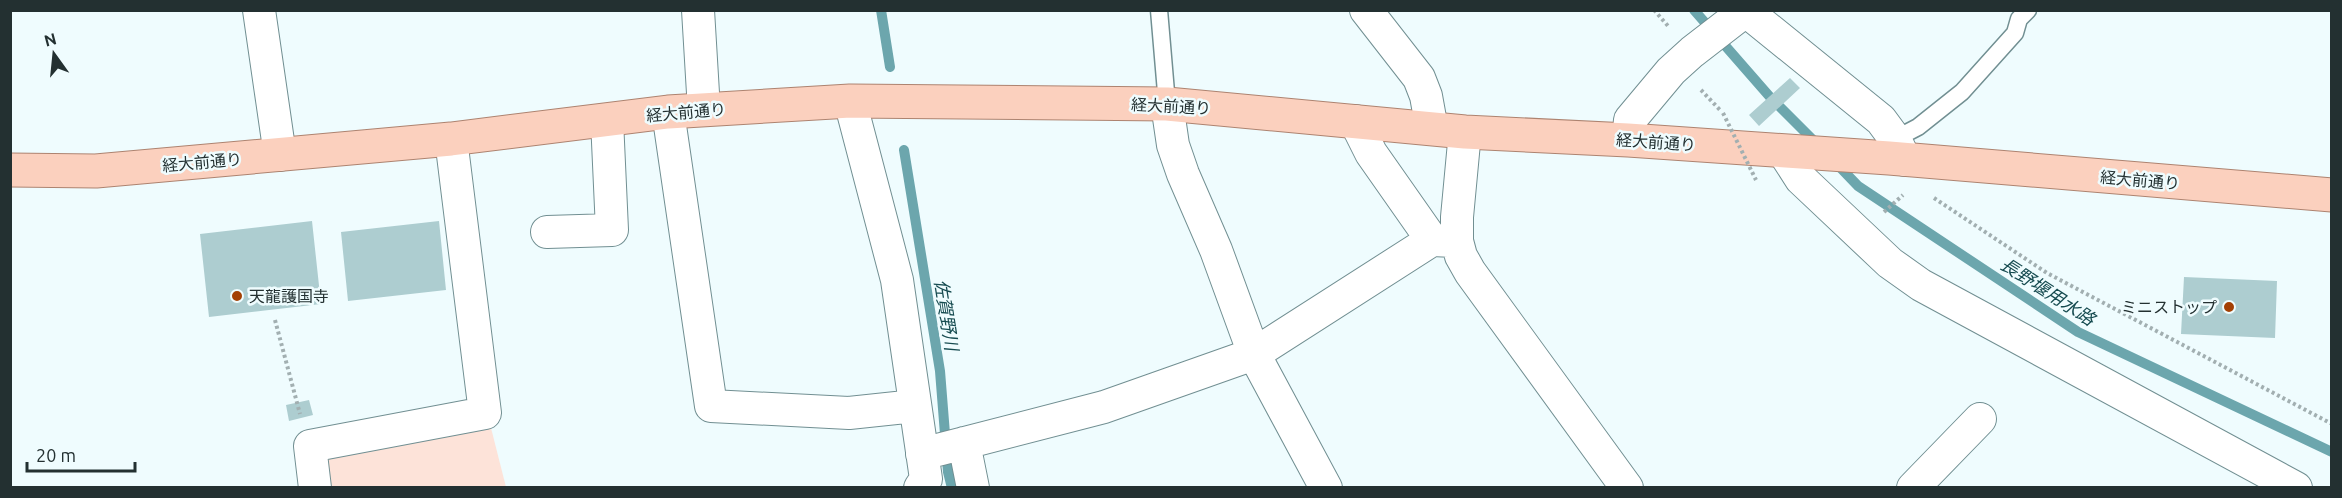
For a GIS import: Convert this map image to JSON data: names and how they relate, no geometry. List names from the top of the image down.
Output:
{
  "streets": {
    "main road": ["経大前通り"]
  },
  "water": ["長野堰用水路", "佐賀野川"],
  "places": ["天龍護国寺", "ミニストップ"],
  "scale_bar": "20 m",
  "north": "top"
}
